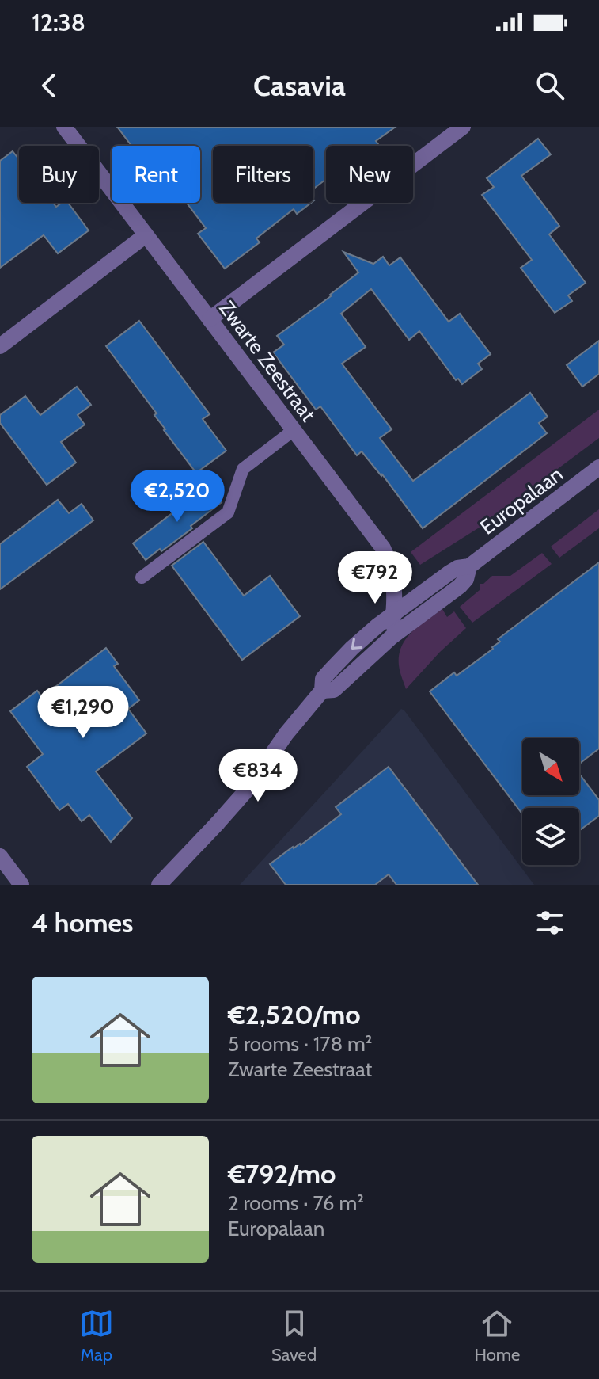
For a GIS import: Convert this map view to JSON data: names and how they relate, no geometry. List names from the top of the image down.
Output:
{
  "streets": {
    "street": ["Zwarte Zeestraat", "Europalaan"]
  },
  "crossings": [
    ["Zwarte Zeestraat", "Europalaan"]
  ],
  "north": "bottom right",
  "page": {
    "status": "12:38",
    "header": "Casavia",
    "chip": [
      "Buy",
      "Rent",
      "Filters",
      "New"
    ],
    "price": [
      "€2,520",
      "€792",
      "€1,290",
      "€834"
    ],
    "heading": "4 homes",
    "list": [
      {
        "name": "€2,520/mo",
        "note": "5 rooms · 178 m² · Zwarte Zeestraat"
      },
      {
        "name": "€792/mo",
        "note": "2 rooms · 76 m² · Europalaan"
      }
    ],
    "tabs": ["Map", "Saved", "Home"]
  }
}
